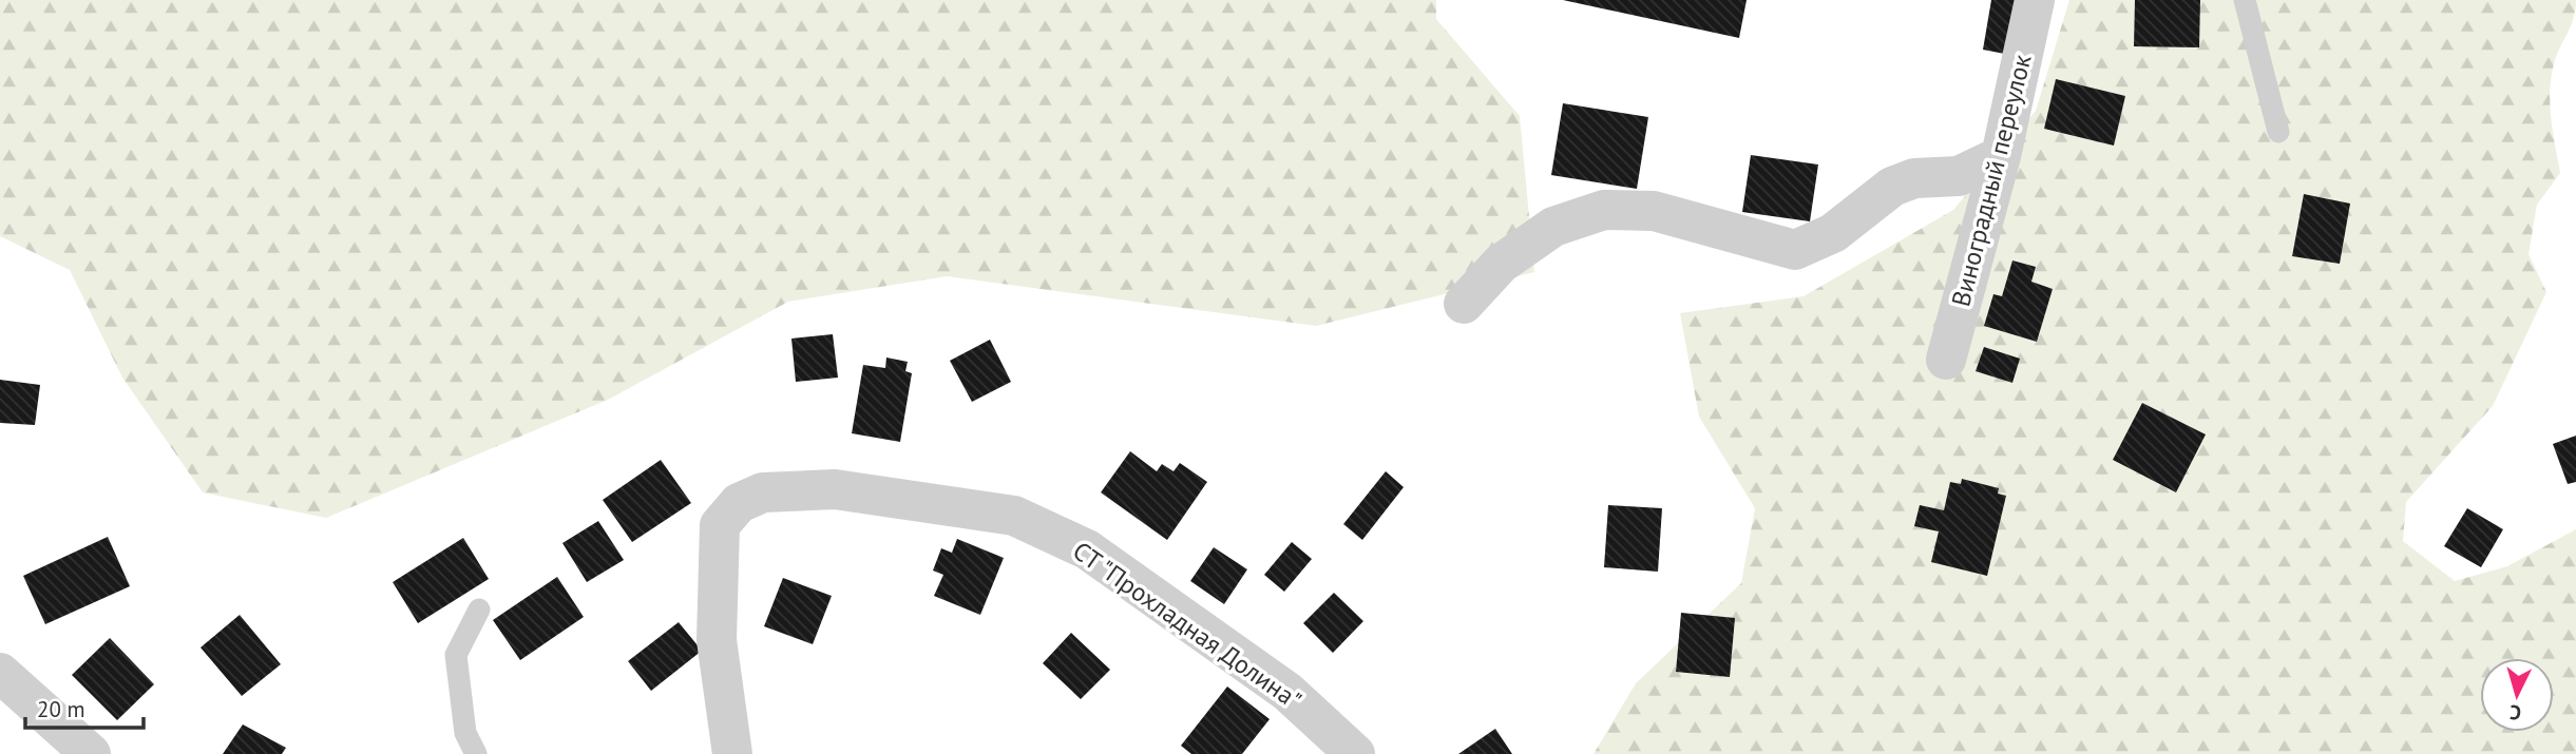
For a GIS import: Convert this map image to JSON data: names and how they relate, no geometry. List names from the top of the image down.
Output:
{
  "streets": {
    "street": ["Виноградный переулок", "СТ \"Прохладная Долина\""]
  },
  "scale_bar": "20 m",
  "north": "bottom"
}
